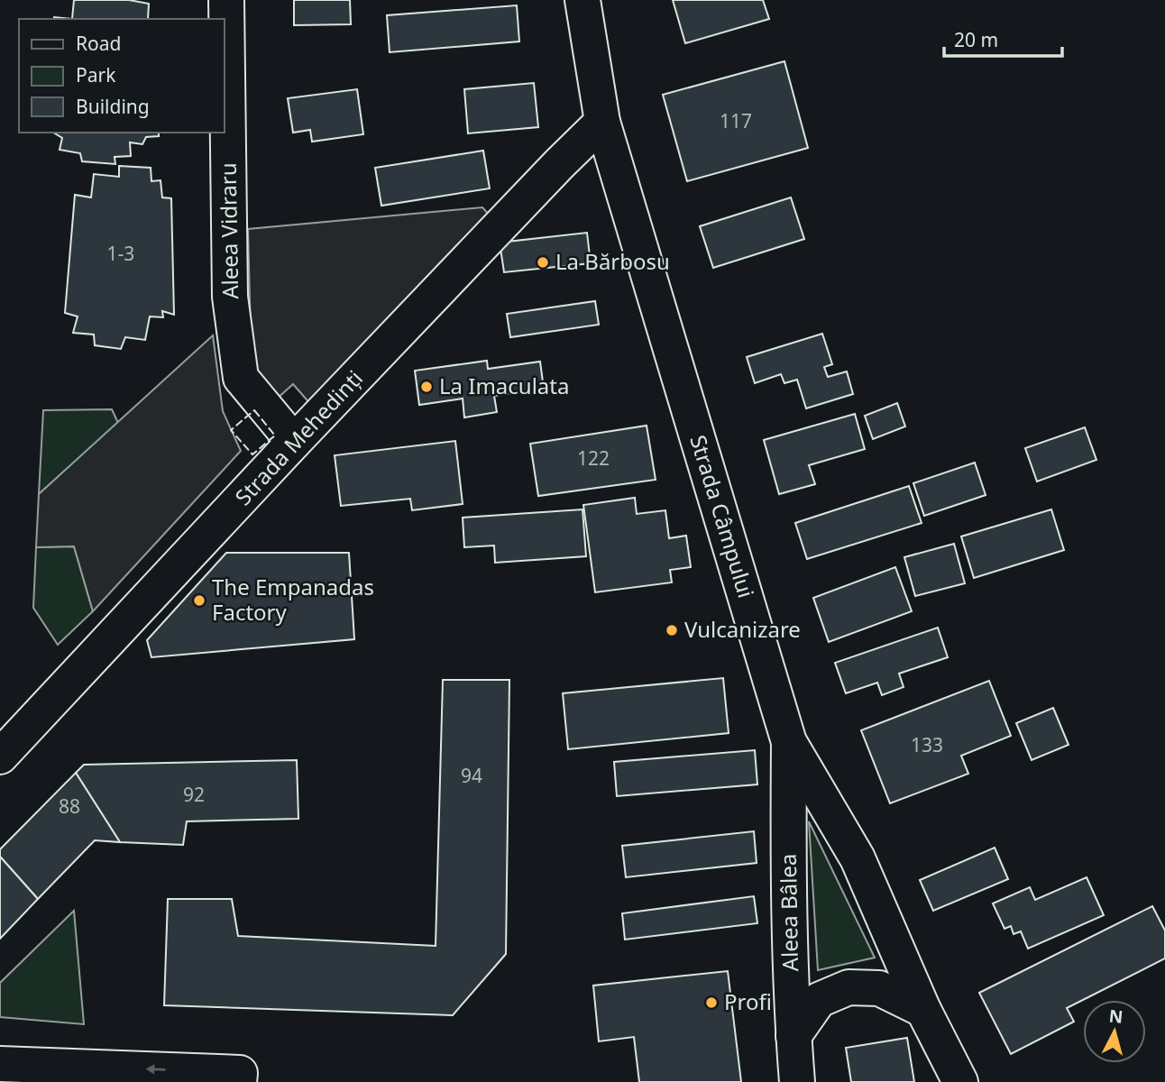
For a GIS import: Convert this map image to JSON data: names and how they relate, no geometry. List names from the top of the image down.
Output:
{
  "streets": {
    "street": [
      "Aleea Vidraru",
      "Strada Mehedinți",
      "Strada Câmpului",
      "Aleea Bâlea"
    ]
  },
  "crossings": [
    ["Aleea Vidraru", "Strada Mehedinți"],
    ["Strada Mehedinți", "Strada Câmpului"],
    ["Strada Câmpului", "Aleea Bâlea"]
  ],
  "places": [
    "La Bărbosu",
    "La Imaculata",
    "The Empanadas Factory",
    "Vulcanizare",
    "Profi"
  ],
  "house_numbers": [
    "117",
    "1-3",
    "122",
    "133",
    "94",
    "92",
    "88"
  ],
  "legend": ["Road", "Park", "Building"],
  "scale_bar": "20 m",
  "north": "top"
}
